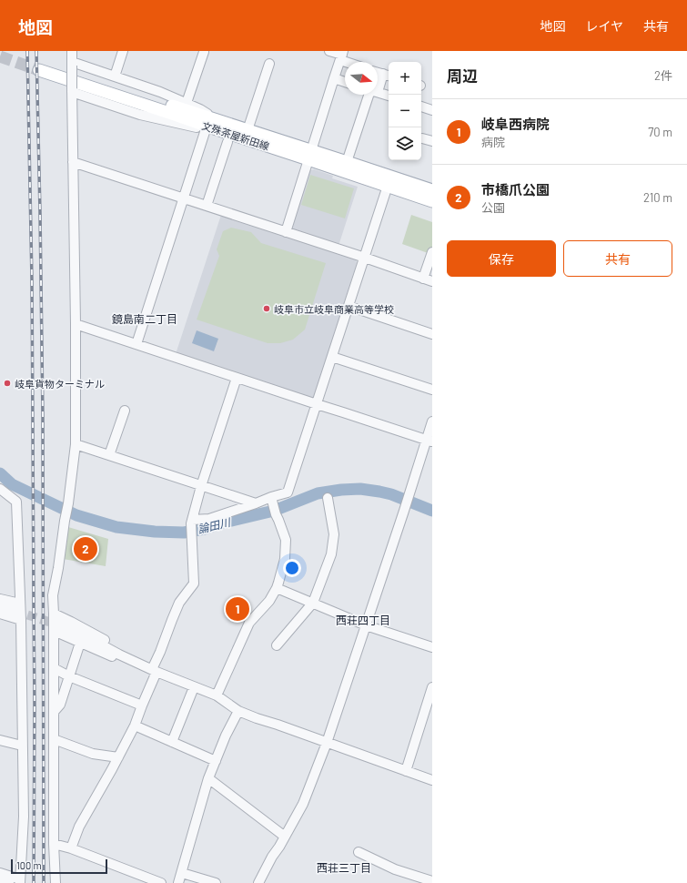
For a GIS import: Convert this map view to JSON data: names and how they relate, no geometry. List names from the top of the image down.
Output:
{
  "streets": {
    "main road": ["文殊茶屋新田線"]
  },
  "districts": ["鏡島南二丁目", "西荘四丁目", "西荘三丁目"],
  "water": ["論田川"],
  "places": ["岐阜市立岐阜商業高等学校", "岐阜貨物ターミナル"],
  "scale_bar": "100 m",
  "north": "right",
  "page": {
    "header": "地図",
    "nav": ["地図", "レイヤ", "共有"],
    "heading": ["周辺", "2件"],
    "map_buttons": ["+", "−"],
    "list": [
      {
        "mark": "1",
        "name": "岐阜西病院",
        "note": "病院",
        "value": "70 m"
      },
      {
        "mark": "2",
        "name": "市橋爪公園",
        "note": "公園",
        "value": "210 m"
      }
    ],
    "buttons": ["保存", "共有"],
    "pins": ["2", "1"],
    "scale": "100 m"
  }
}
